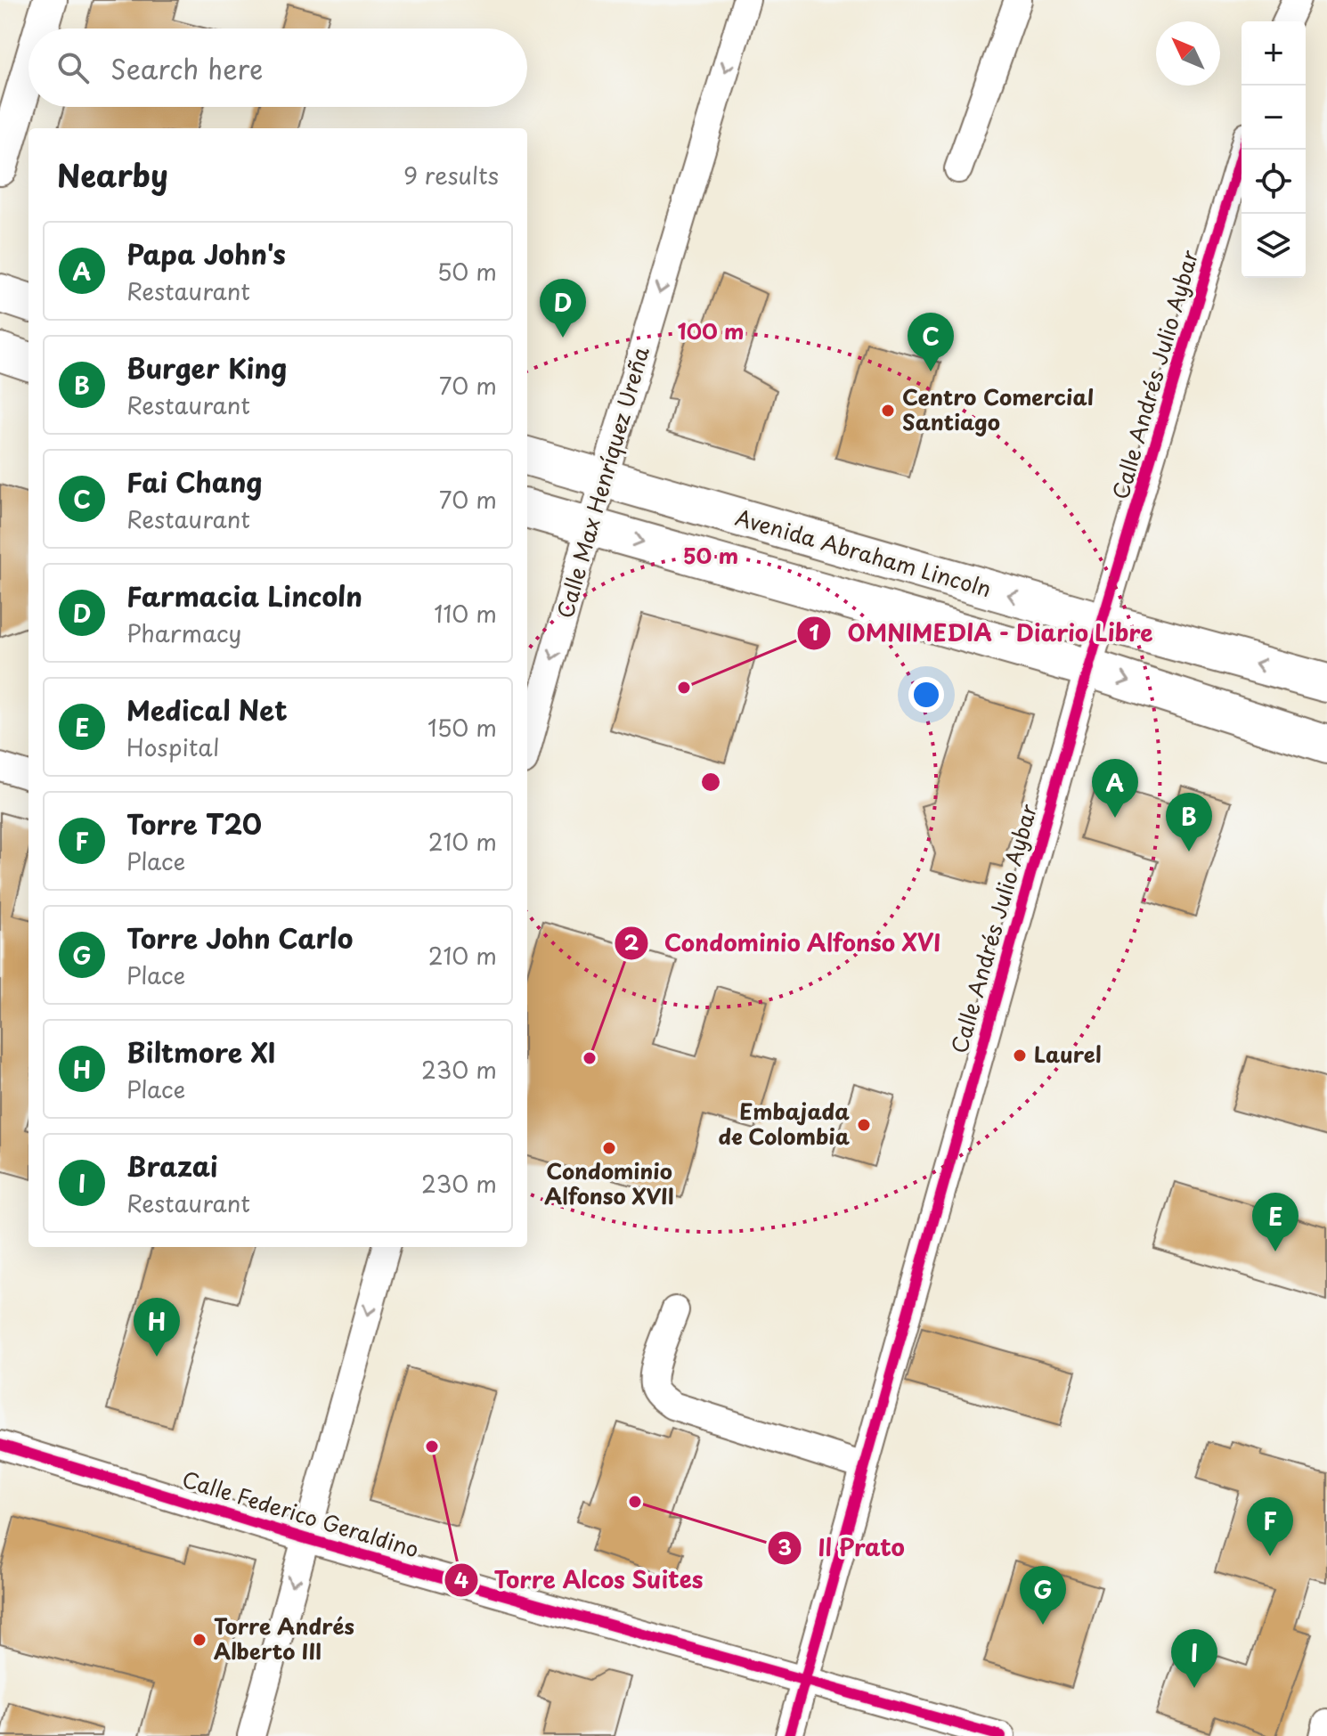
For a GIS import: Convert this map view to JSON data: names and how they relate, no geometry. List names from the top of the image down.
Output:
{
  "streets": {
    "main road": ["Avenida Abraham Lincoln"],
    "street": ["Calle Andrés Julio Aybar", "Calle Max Henríquez Ureña", "Calle Federico Geraldino"]
  },
  "crossings": [
    ["Calle Andrés Julio Aybar", "Avenida Abraham Lincoln"],
    ["Calle Andrés Julio Aybar", "Calle Federico Geraldino"],
    ["Calle Max Henríquez Ureña", "Avenida Abraham Lincoln"]
  ],
  "one_way": ["Calle Max Henríquez Ureña"],
  "places": [
    "Centro Comercial Santiago",
    "OMNIMEDIA - Diario Libre",
    "Laurel",
    "Condominio Alfonso XVI",
    "Embajada de Colombia",
    "Condominio Alfonso XVII",
    "Torre Alcos Suites",
    "Il Prato",
    "Torre Andrés Alberto III"
  ],
  "north": "top left",
  "page": {
    "map_buttons": ["+", "−"],
    "search": "Search here",
    "heading": ["Nearby", "9 results"],
    "list": [
      {
        "mark": "A",
        "name": "Papa John's",
        "note": "Restaurant",
        "value": "50 m"
      },
      {
        "mark": "B",
        "name": "Burger King",
        "note": "Restaurant",
        "value": "70 m"
      },
      {
        "mark": "C",
        "name": "Fai Chang",
        "note": "Restaurant",
        "value": "70 m"
      },
      {
        "mark": "D",
        "name": "Farmacia Lincoln",
        "note": "Pharmacy",
        "value": "110 m"
      },
      {
        "mark": "E",
        "name": "Medical Net",
        "note": "Hospital",
        "value": "150 m"
      },
      {
        "mark": "F",
        "name": "Torre T20",
        "note": "Place",
        "value": "210 m"
      },
      {
        "mark": "G",
        "name": "Torre John Carlo",
        "note": "Place",
        "value": "210 m"
      },
      {
        "mark": "H",
        "name": "Biltmore XI",
        "note": "Place",
        "value": "230 m"
      },
      {
        "mark": "I",
        "name": "Brazai",
        "note": "Restaurant",
        "value": "230 m"
      }
    ],
    "pins": [
      "D",
      "C",
      "A",
      "B",
      "E",
      "H",
      "F",
      "G",
      "I"
    ]
  },
  "rings": ["100 m", "50 m"]
}
